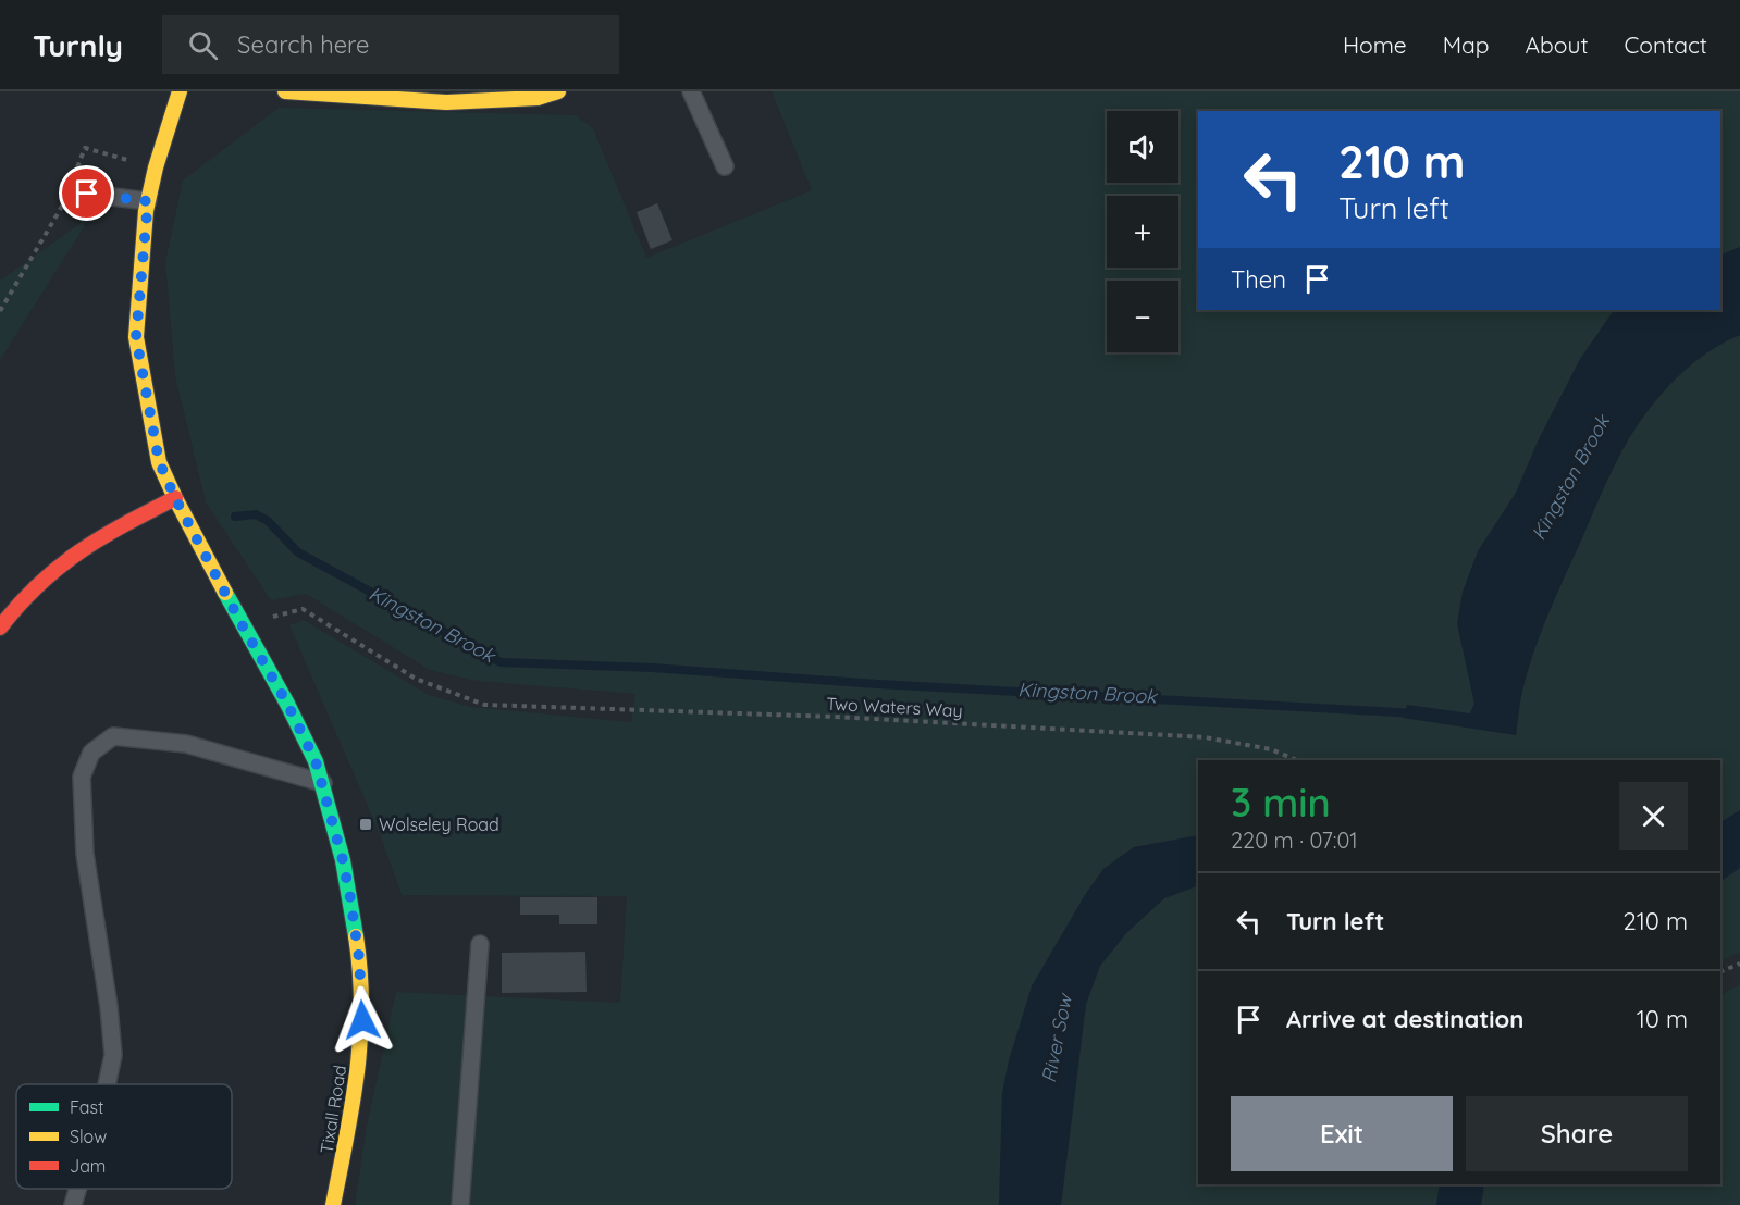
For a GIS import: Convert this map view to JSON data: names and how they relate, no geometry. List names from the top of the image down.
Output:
{
  "streets": {
    "street": ["Tixall Road"],
    "path": ["Two Waters Way"]
  },
  "crossings": [
    ["Two Waters Way", "Tixall Road"]
  ],
  "water": ["Kingston Brook", "River Sow"],
  "places": {
    "transit": ["Wolseley Road"]
  },
  "legend": ["Fast", "Slow", "Jam"],
  "page": {
    "header": "Turnly",
    "search": "Search here",
    "nav": [
      "Home",
      "Map",
      "About",
      "Contact"
    ],
    "map_buttons": ["+", "−"],
    "turn": ["210 m", "Turn left"],
    "then": "Then",
    "heading": ["3 min", "220 m · 07:01"],
    "list": [
      {
        "name": "Turn left",
        "value": "210 m"
      },
      {
        "name": "Arrive at destination",
        "value": "10 m"
      }
    ],
    "buttons": ["Exit", "Share"]
  }
}
